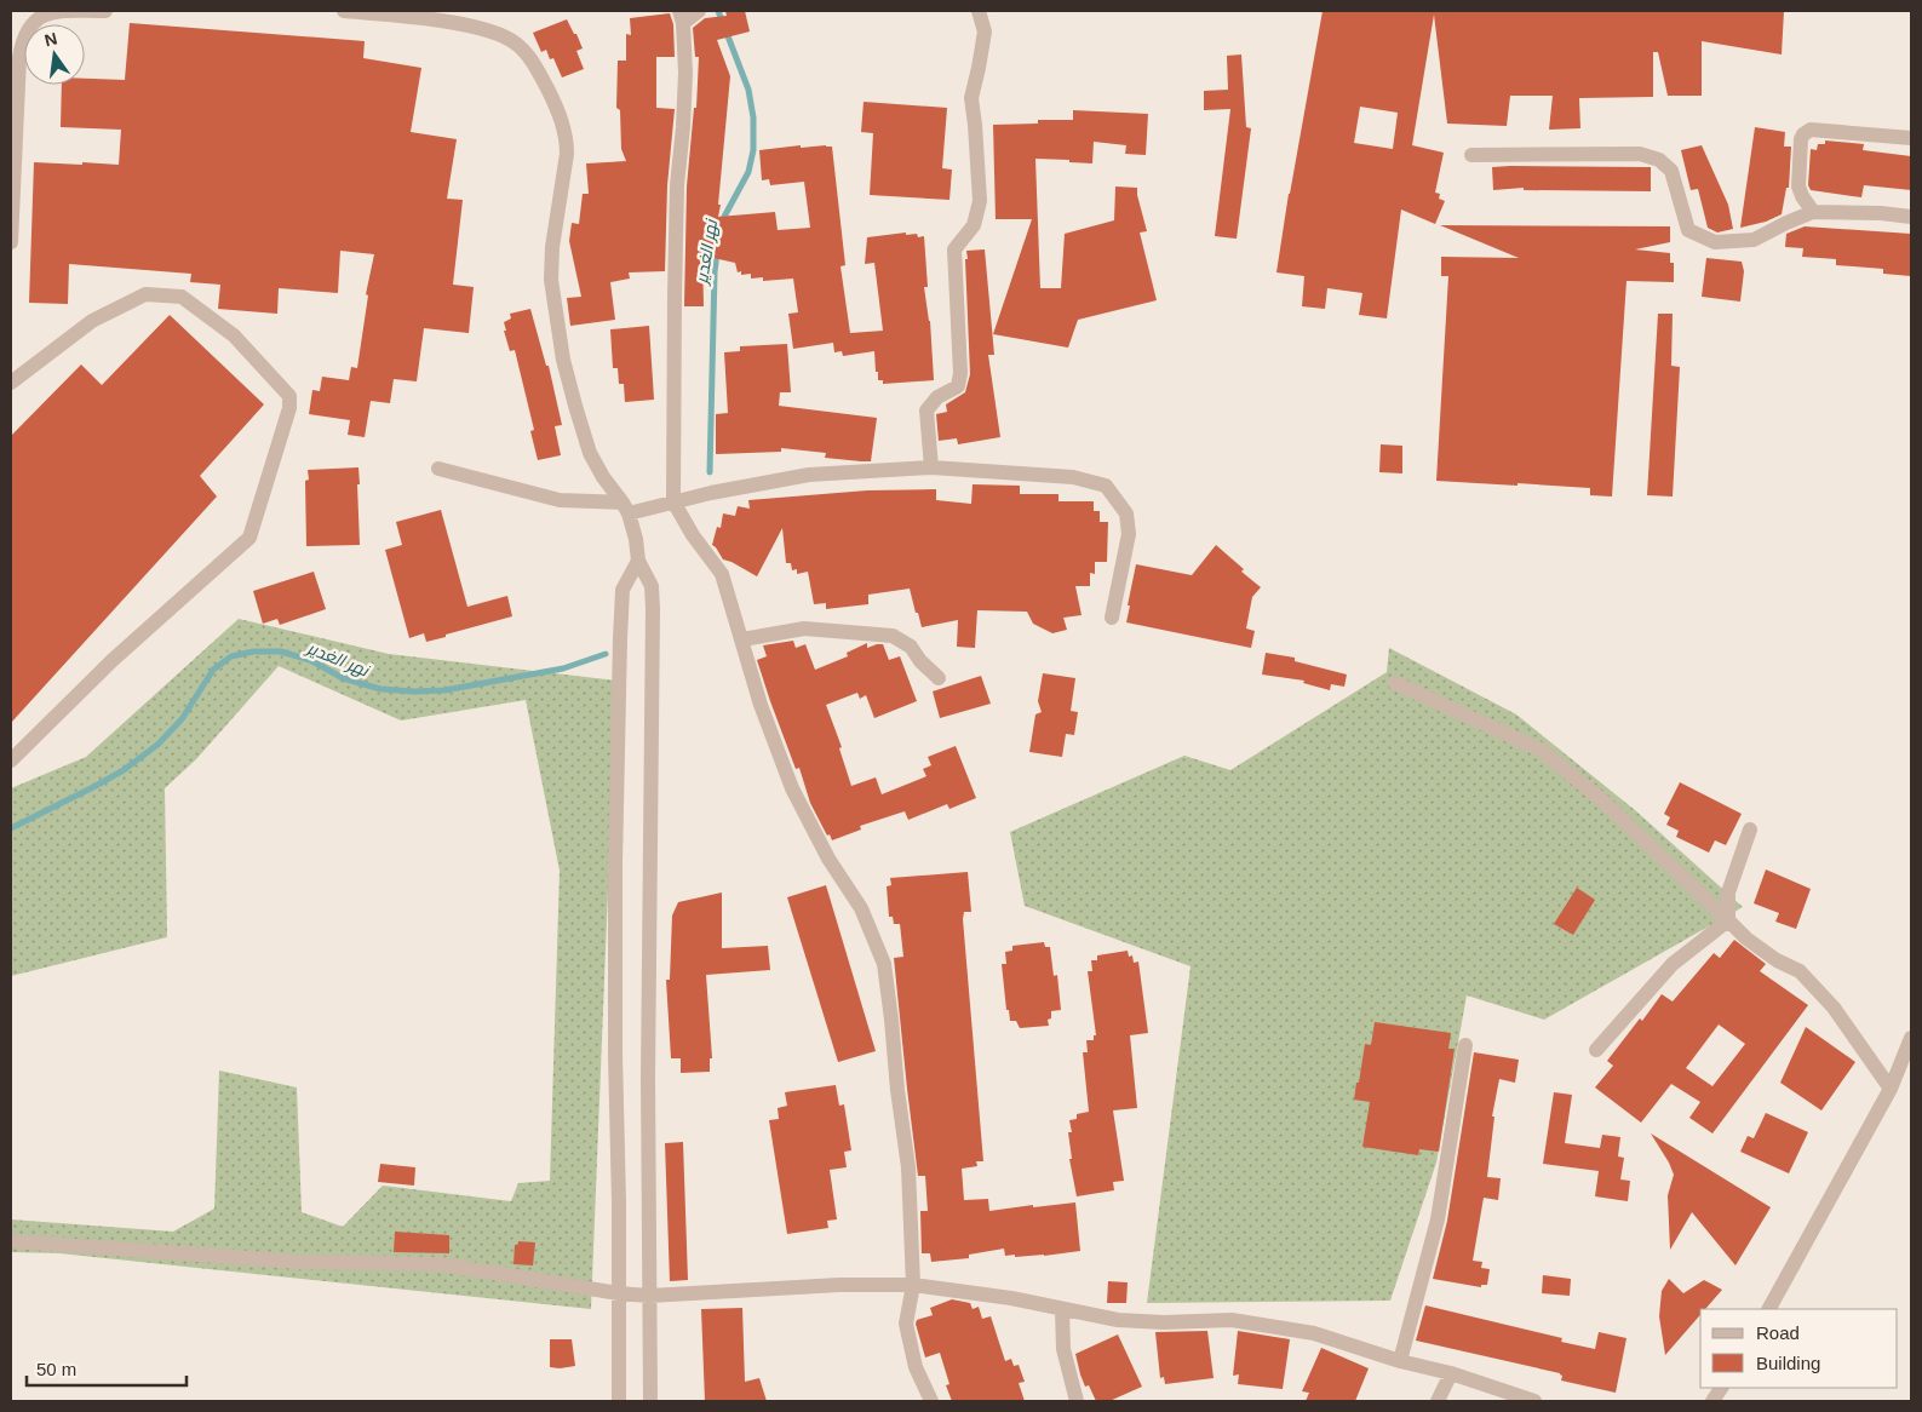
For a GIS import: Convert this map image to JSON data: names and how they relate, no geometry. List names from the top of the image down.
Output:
{
  "water": ["نهر الغدير"],
  "legend": ["Road", "Building"],
  "scale_bar": "50 m",
  "north": "top"
}
